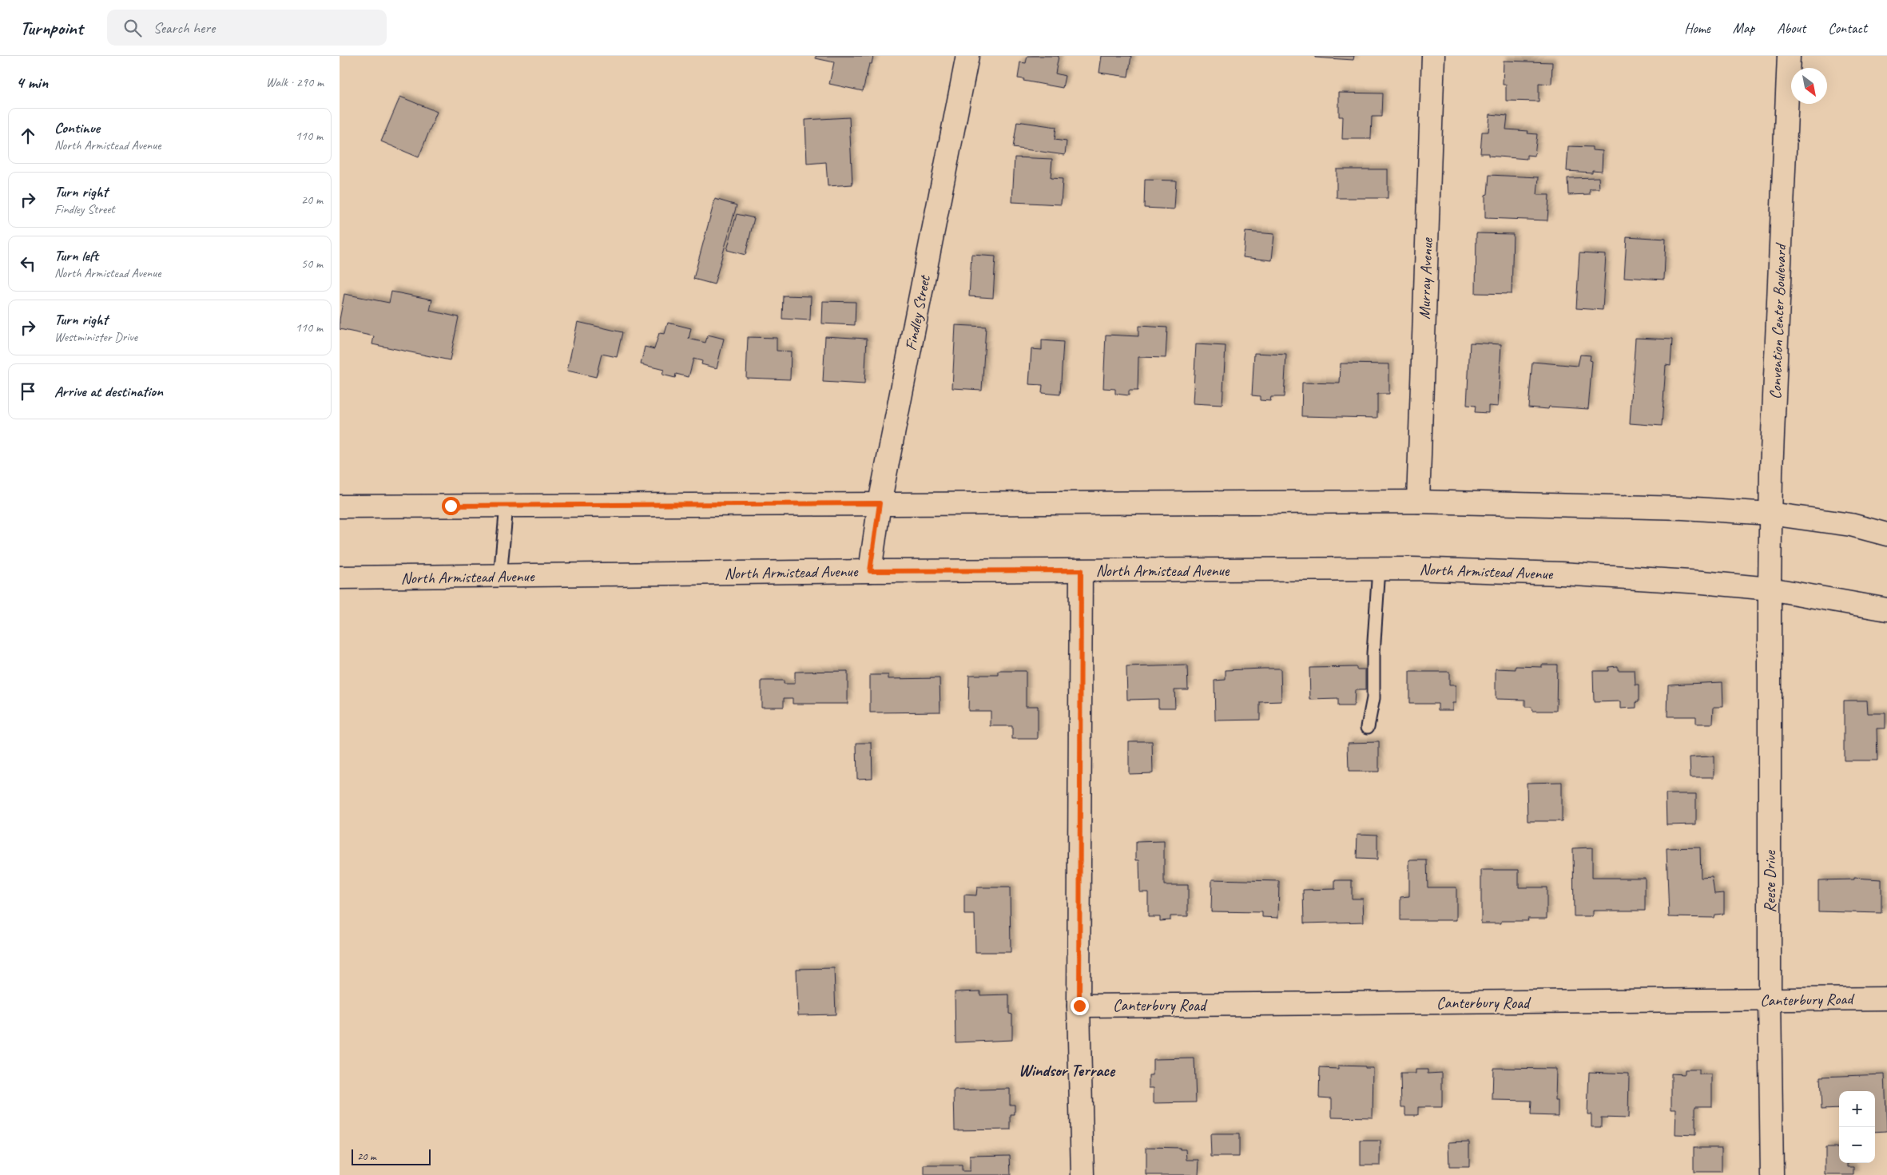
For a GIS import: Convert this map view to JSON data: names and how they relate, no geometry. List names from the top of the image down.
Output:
{
  "streets": {
    "street": [
      "Murray Avenue",
      "Findley Street",
      "Convention Center Boulevard",
      "North Armistead Avenue",
      "Reese Drive",
      "Canterbury Road"
    ]
  },
  "crossings": [
    ["Findley Street", "North Armistead Avenue"],
    ["Convention Center Boulevard", "North Armistead Avenue"],
    ["Convention Center Boulevard", "Reese Drive"],
    ["North Armistead Avenue", "Reese Drive"],
    ["Reese Drive", "Canterbury Road"]
  ],
  "districts": ["Windsor Terrace"],
  "scale_bar": "20 m",
  "north": "bottom right",
  "page": {
    "header": "Turnpoint",
    "search": "Search here",
    "nav": [
      "Home",
      "Map",
      "About",
      "Contact"
    ],
    "heading": ["4 min", "Walk · 290 m"],
    "list": [
      ["Continue", "North Armistead Avenue", "110 m"],
      ["Turn right", "Findley Street", "20 m"],
      ["Turn left", "North Armistead Avenue", "50 m"],
      ["Turn right", "Westminister Drive", "110 m"],
      "Arrive at destination"
    ],
    "map_buttons": ["+", "−"],
    "scale": "20 m"
  }
}
